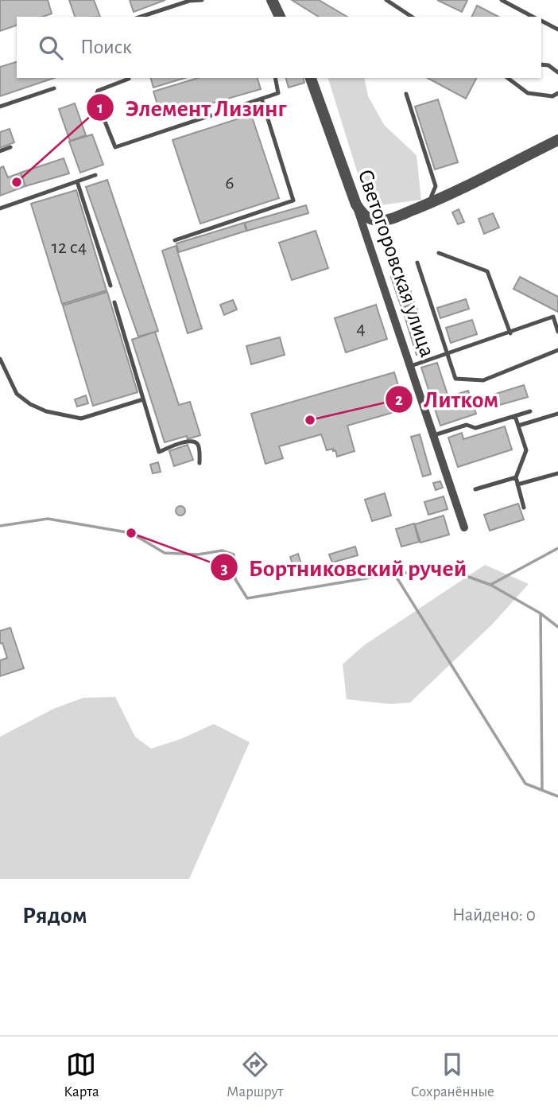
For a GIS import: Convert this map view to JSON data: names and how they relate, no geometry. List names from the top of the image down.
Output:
{
  "streets": {
    "street": ["Светогоровская улица"]
  },
  "places": ["Элемент Лизинг", "Литком", "Бортниковский ручей"],
  "house_numbers": ["6", "12 с4", "4"],
  "page": {
    "search": "Поиск",
    "heading": ["Рядом", "Найдено: 0"],
    "nav": ["Карта", "Маршрут", "Сохранённые"]
  }
}
